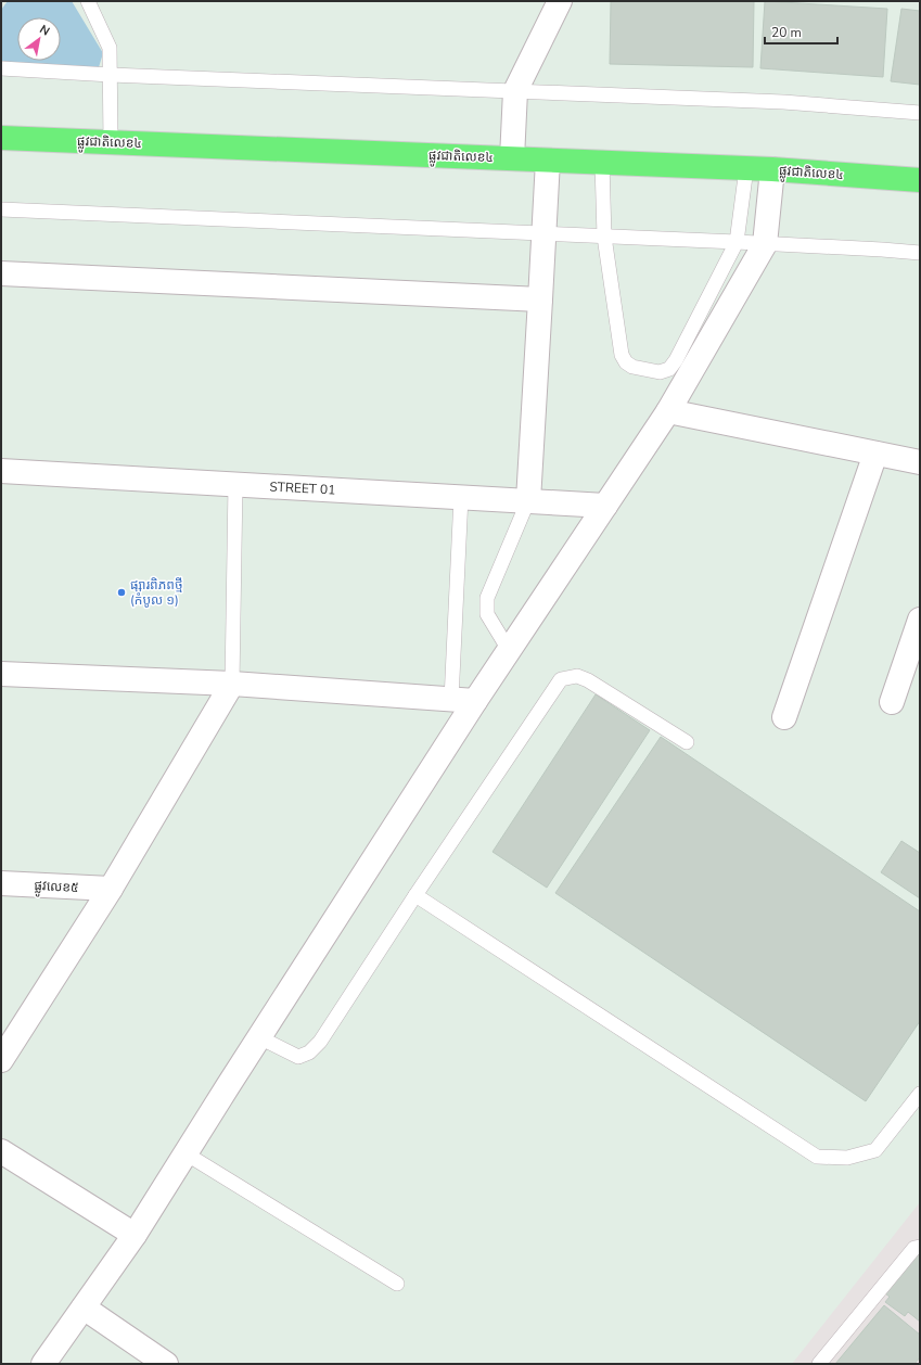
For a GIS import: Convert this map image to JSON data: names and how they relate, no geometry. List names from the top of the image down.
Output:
{
  "streets": {
    "highway": ["ផ្លូវជាតិលេខ៤"],
    "street": ["STREET 01", "ផ្លូវលេខ៥"]
  },
  "places": ["ផ្សារពិភពថ្មី (កំបូល ១)"],
  "scale_bar": "20 m",
  "north": "top right"
}
